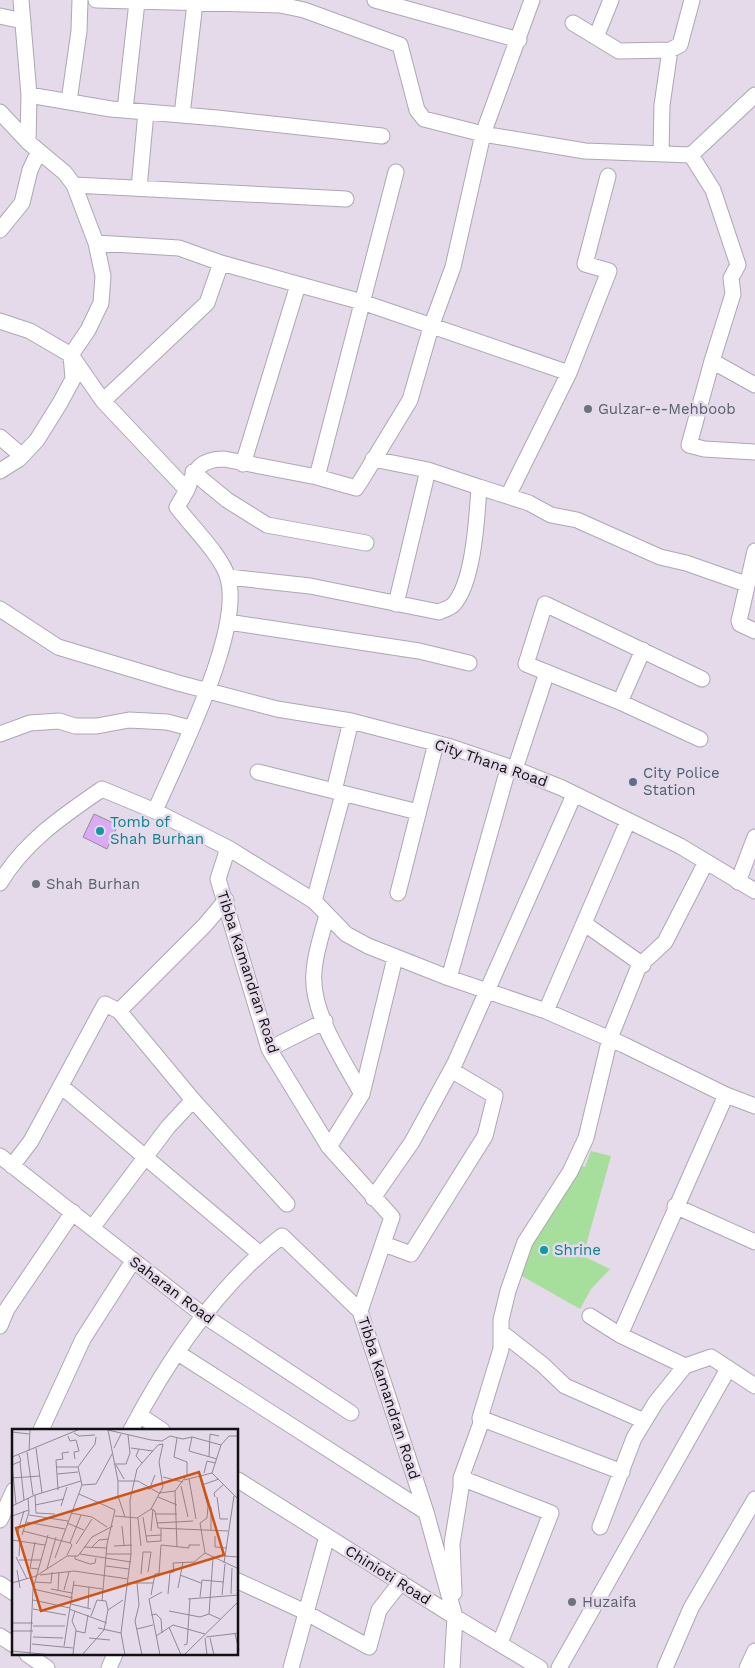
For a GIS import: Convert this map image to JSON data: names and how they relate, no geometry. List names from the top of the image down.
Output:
{
  "streets": {
    "street": [
      "City Thana Road",
      "Tibba Kamandran Road",
      "Saharan Road",
      "Chinioti Road"
    ]
  },
  "crossings": [
    ["Tibba Kamandran Road", "Chinioti Road"]
  ],
  "places": [
    "Gulzar-e-Mehboob",
    "City Police Station",
    "Tomb of Shah Burhan",
    "Shah Burhan",
    "Shrine",
    "Huzaifa"
  ]
}
